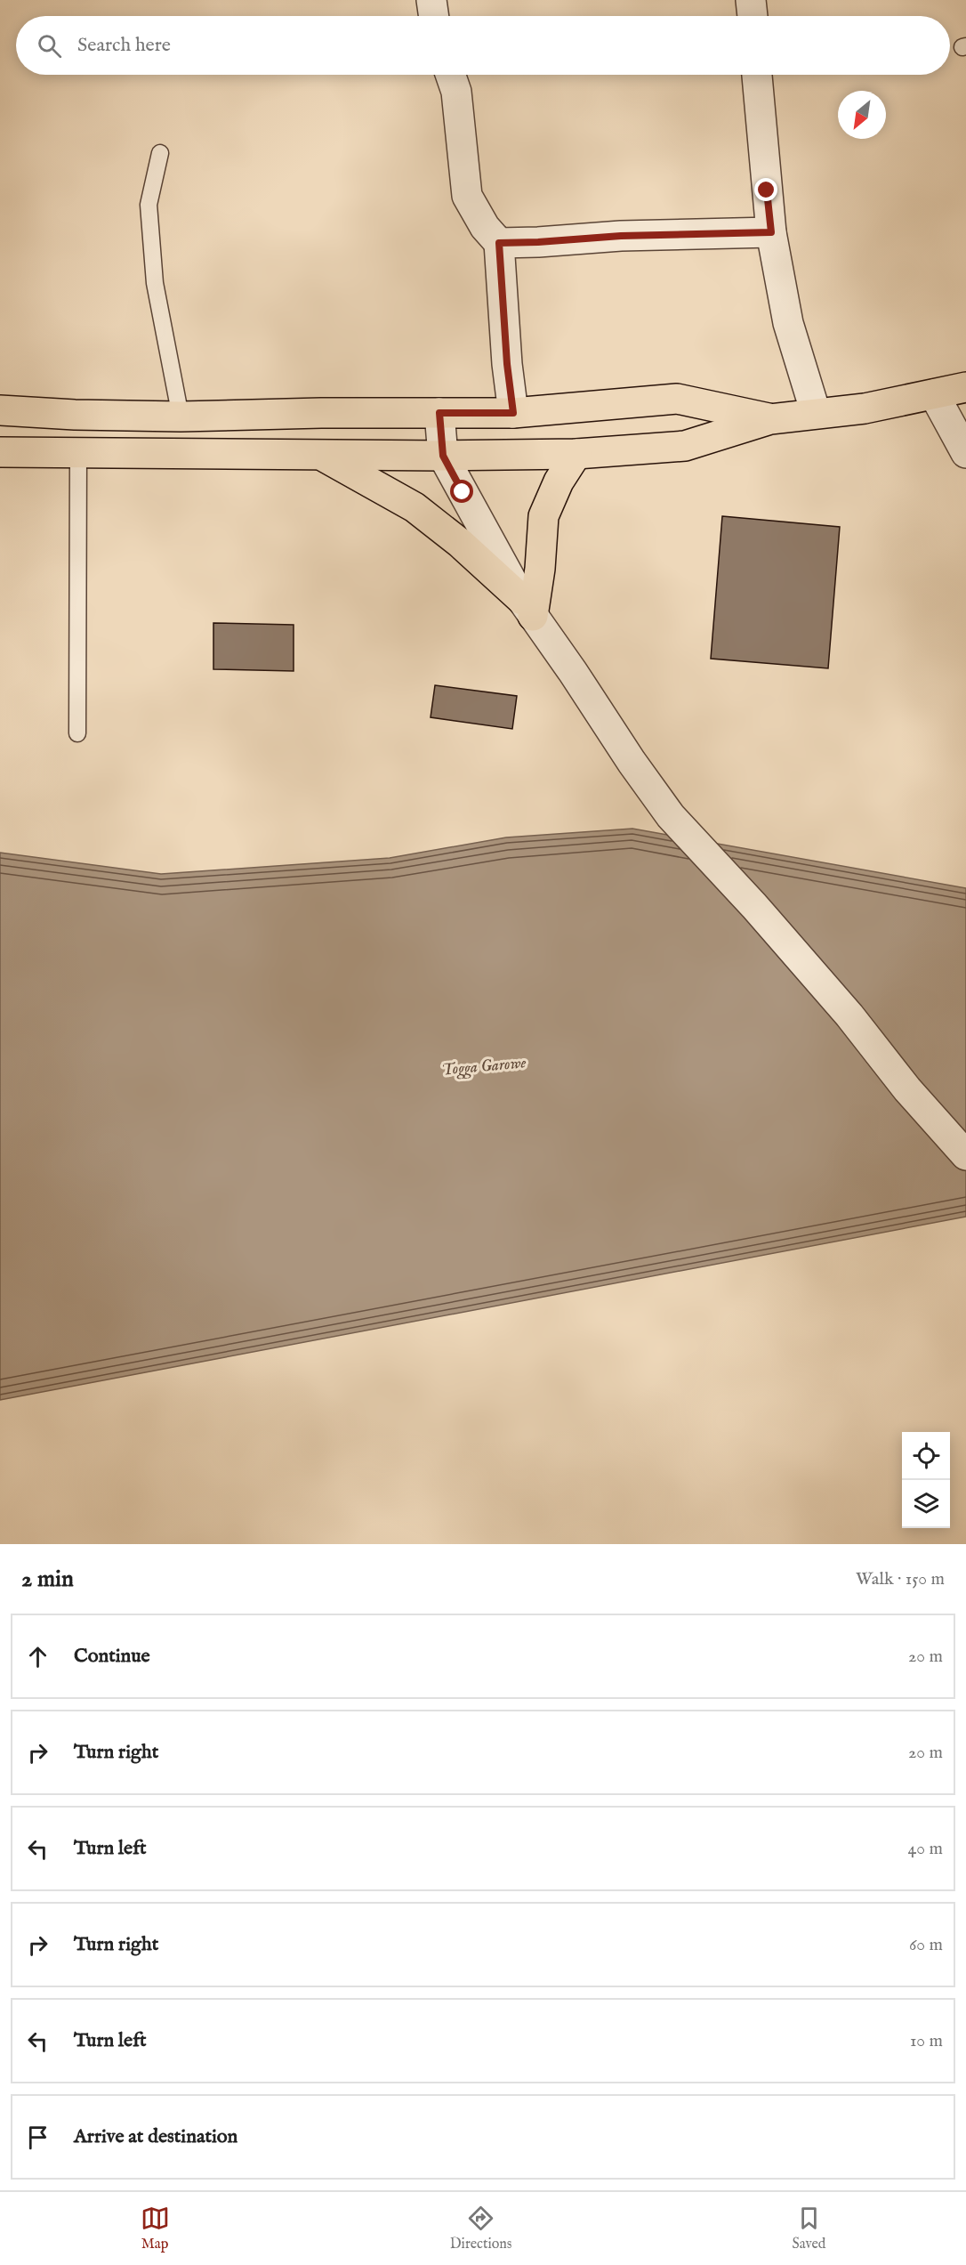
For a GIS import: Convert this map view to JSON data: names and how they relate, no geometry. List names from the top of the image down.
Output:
{
  "water": ["Togga Garowe"],
  "north": "bottom left",
  "page": {
    "search": "Search here",
    "heading": ["2 min", "Walk · 150 m"],
    "list": [
      ["Continue", "20 m"],
      ["Turn right", "20 m"],
      ["Turn left", "40 m"],
      ["Turn right", "60 m"],
      ["Turn left", "10 m"],
      "Arrive at destination"
    ],
    "nav": ["Map", "Directions", "Saved"]
  }
}
